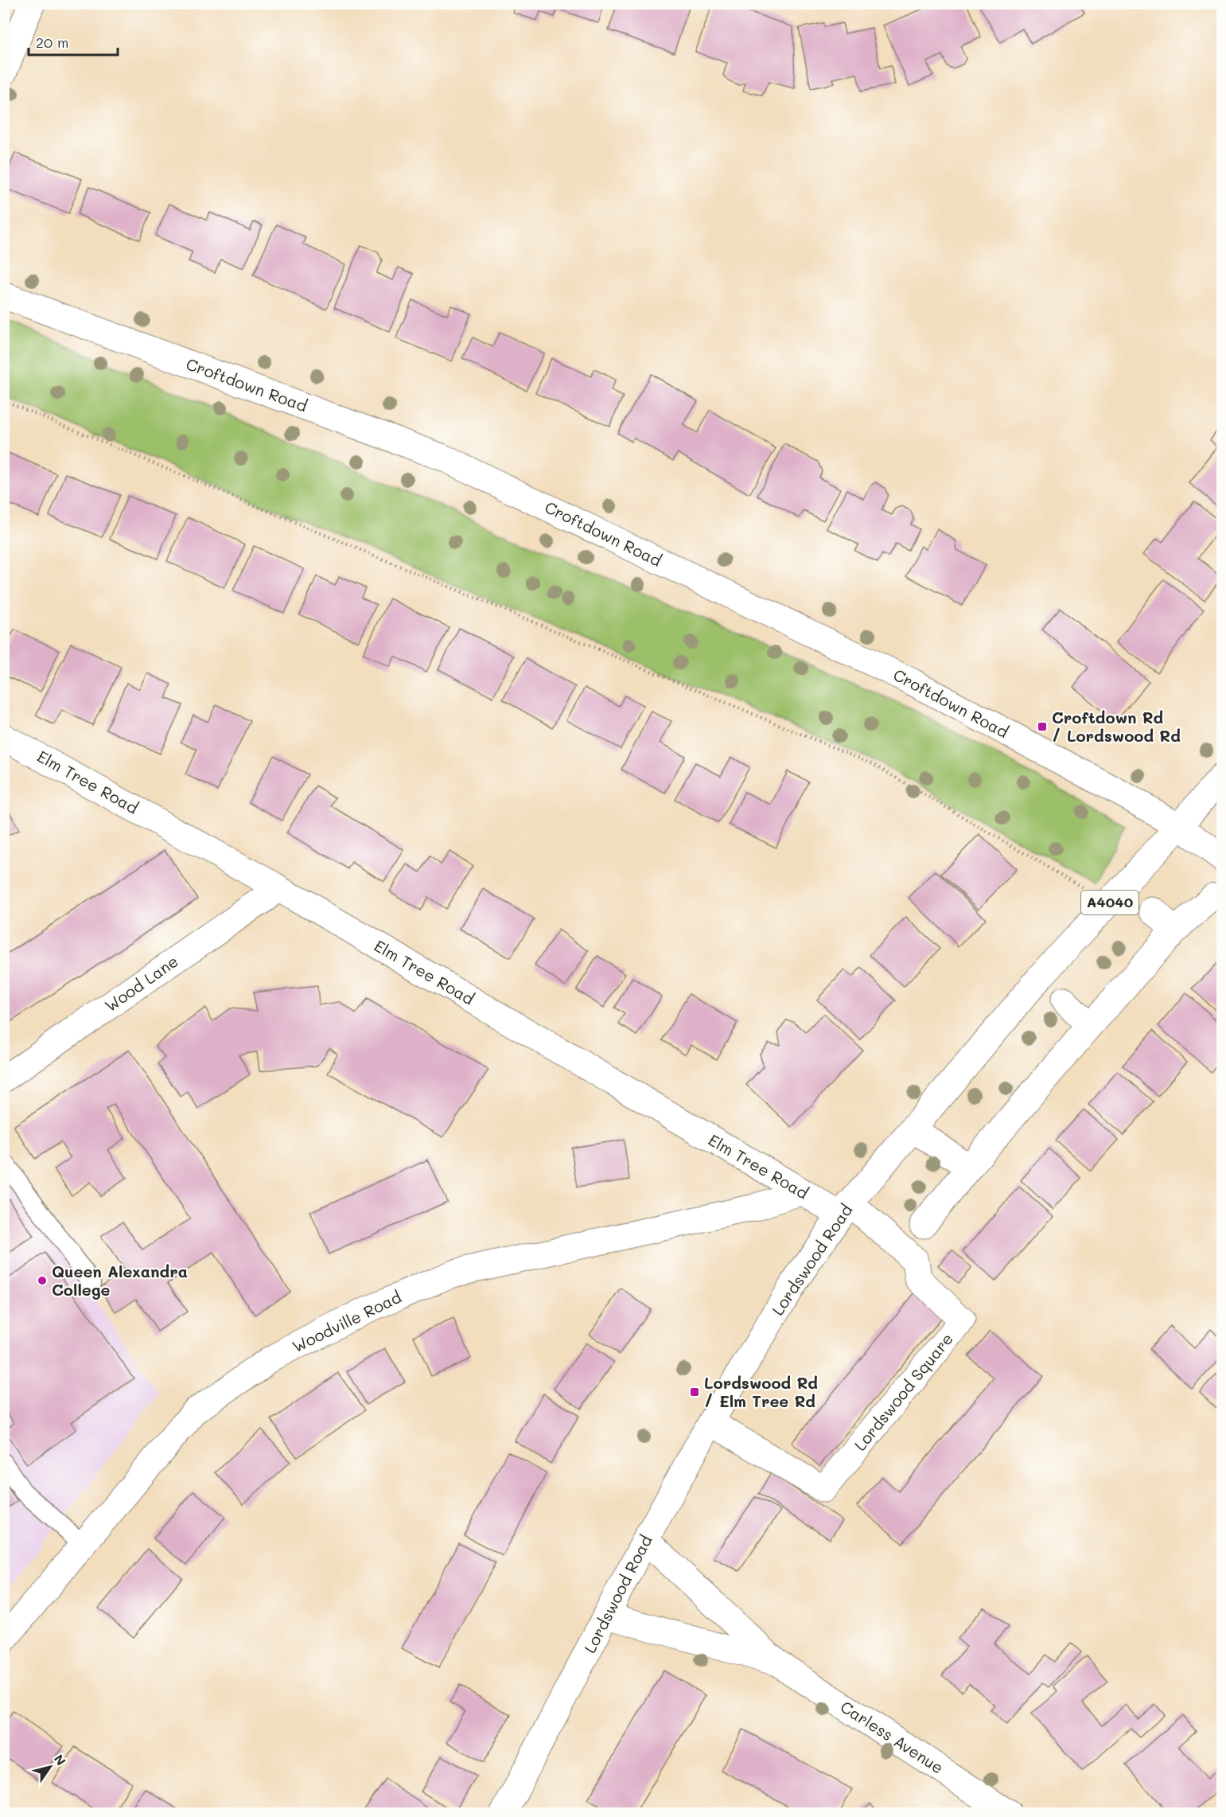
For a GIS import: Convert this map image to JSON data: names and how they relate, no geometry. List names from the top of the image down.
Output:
{
  "streets": {
    "street": [
      "Croftdown Road",
      "Elm Tree Road",
      "A4040",
      "Wood Lane",
      "Lordswood Road",
      "Woodville Road",
      "Lordswood Square",
      "Carless Avenue"
    ]
  },
  "crossings": [
    ["Croftdown Road", "Lordswood Road"],
    ["Elm Tree Road", "Wood Lane"],
    ["Elm Tree Road", "Lordswood Road"],
    ["Elm Tree Road", "Woodville Road"],
    ["Elm Tree Road", "Lordswood Square"],
    ["Lordswood Road", "Lordswood Square"],
    ["Lordswood Road", "Carless Avenue"]
  ],
  "places": {
    "transit": ["Croftdown Rd / Lordswood Rd", "Lordswood Rd / Elm Tree Rd"],
    "other": ["Queen Alexandra College"]
  },
  "scale_bar": "20 m",
  "north": "top right"
}
